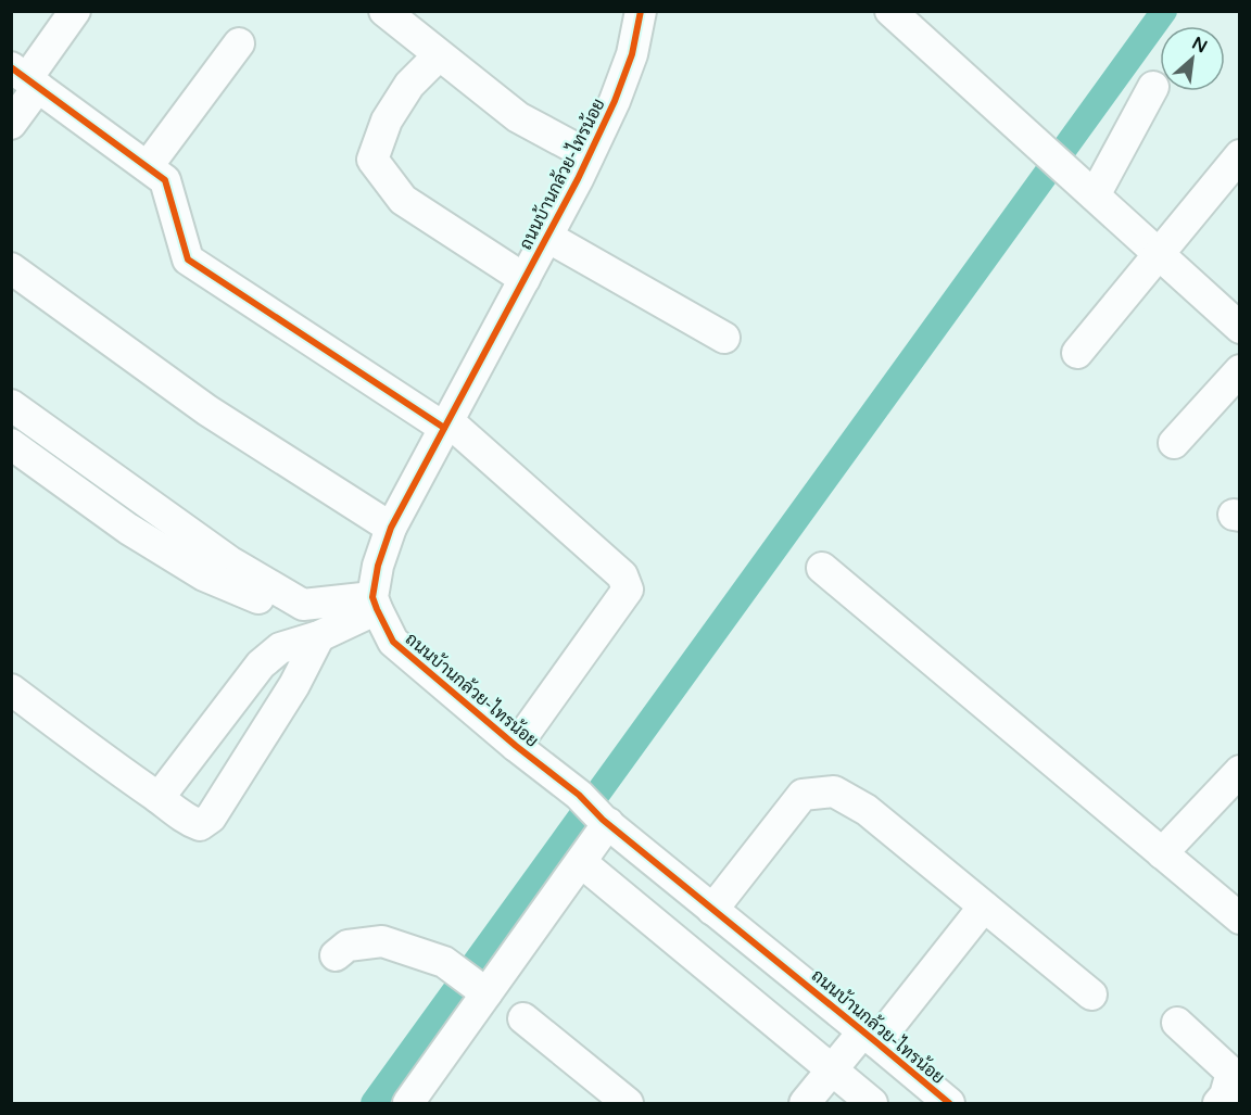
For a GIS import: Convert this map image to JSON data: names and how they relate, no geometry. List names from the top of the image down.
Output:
{
  "streets": {
    "street": ["ถนนบ้านกล้วย-ไทรน้อย"]
  },
  "north": "top right"
}
